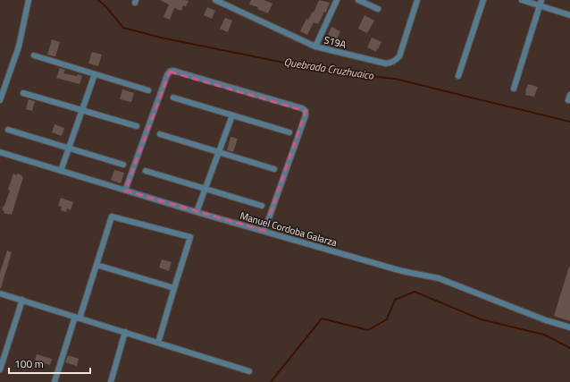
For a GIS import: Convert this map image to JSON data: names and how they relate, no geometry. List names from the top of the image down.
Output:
{
  "streets": {
    "street": ["S19A", "Manuel Cordoba Galarza"]
  },
  "water": ["Quebrada Cruzhuaico"],
  "scale_bar": "100 m"
}
